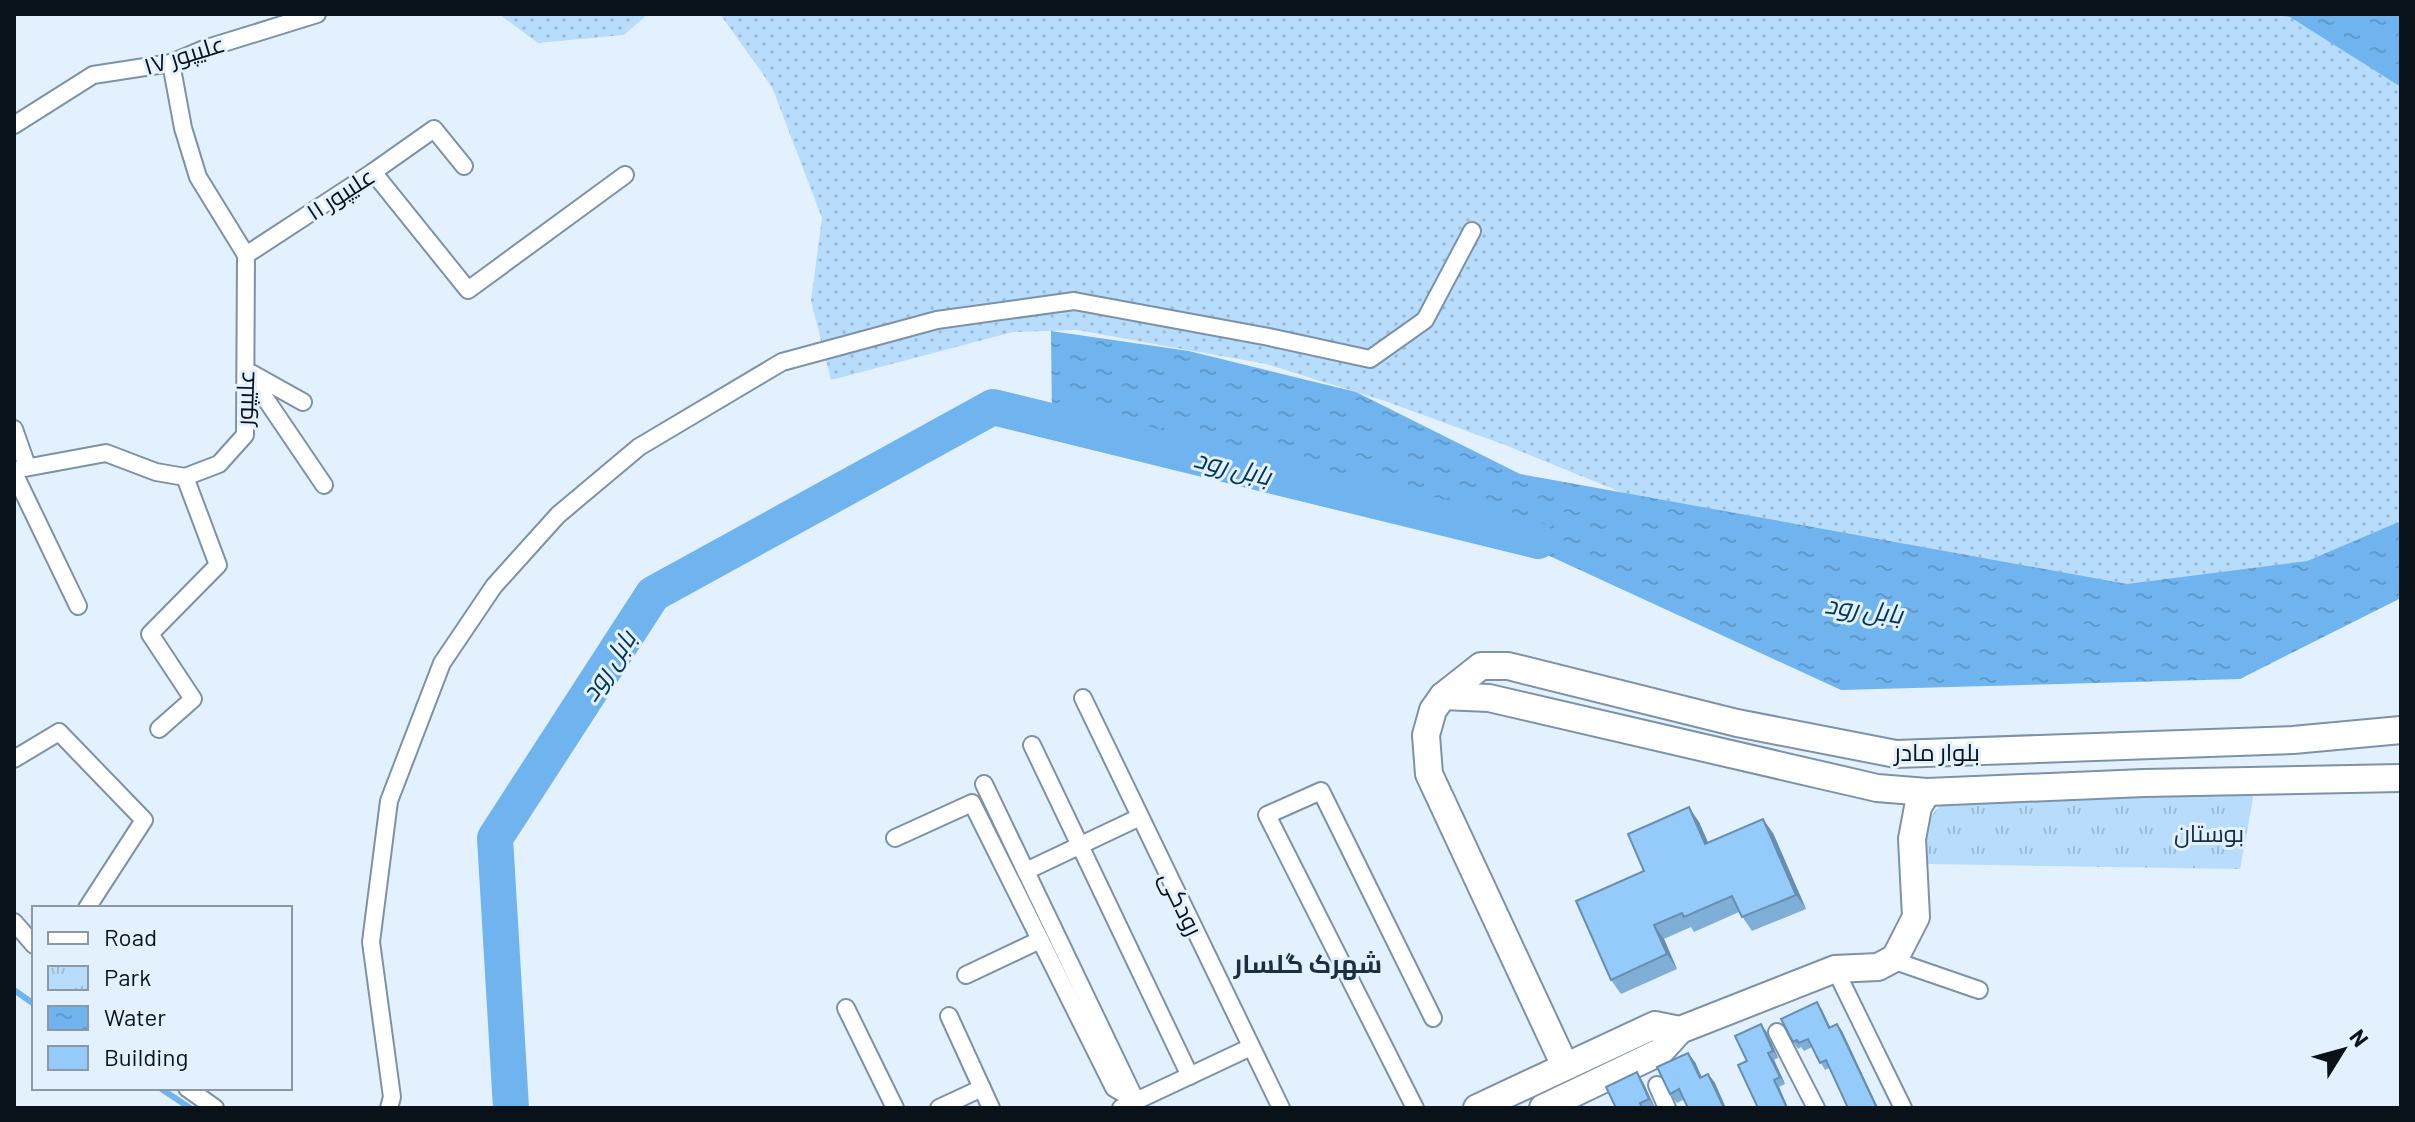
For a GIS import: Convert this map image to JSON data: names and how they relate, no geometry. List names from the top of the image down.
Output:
{
  "streets": {
    "main road": ["بلوار مادر"],
    "street": [
      "علیپور ۱۷",
      "علیپور ۱۱",
      "علیپور",
      "رودکی"
    ]
  },
  "crossings": [
    ["علیپور ۱۱", "علیپور"]
  ],
  "districts": ["شهرک گلسار"],
  "water": ["بابل رود"],
  "parks": ["بوستان"],
  "legend": [
    "Road",
    "Park",
    "Water",
    "Building"
  ],
  "north": "top right"
}
